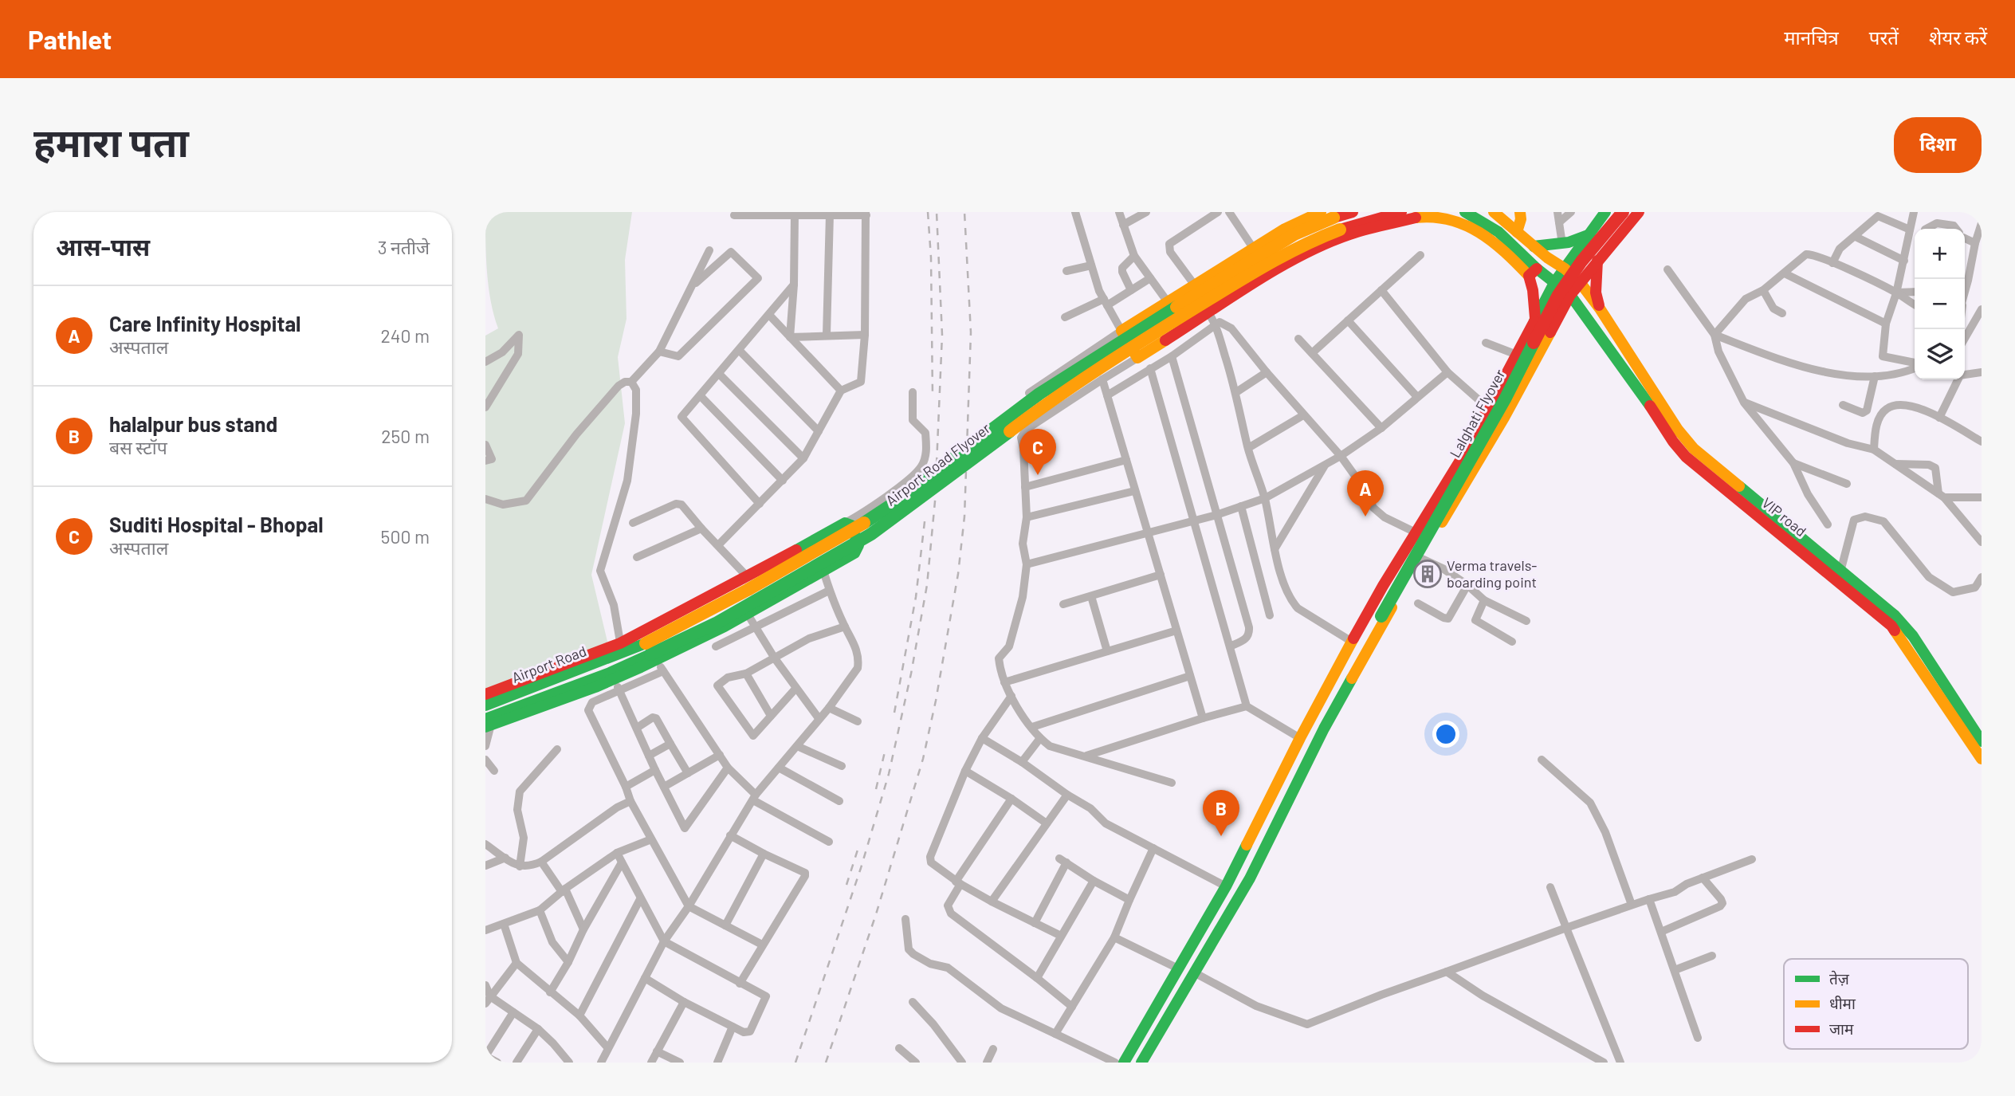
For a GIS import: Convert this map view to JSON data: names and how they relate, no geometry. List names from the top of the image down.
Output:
{
  "streets": {
    "main road": [
      "Lalghati Flyover",
      "Airport Road Flyover",
      "VIP road",
      "Airport Road"
    ]
  },
  "crossings": [
    ["Airport Road Flyover", "Airport Road"]
  ],
  "places": {
    "building": ["Verma travels- boarding point"]
  },
  "legend": ["तेज़", "धीमा", "जाम"],
  "page": {
    "header": "Pathlet",
    "nav": ["मानचित्र", "परतें", "शेयर करें"],
    "buttons": "दिशा",
    "title": "हमारा पता",
    "heading": ["आस-पास", "3 नतीजे"],
    "map_buttons": ["+", "−"],
    "list": [
      {
        "mark": "A",
        "name": "Care Infinity Hospital",
        "note": "अस्पताल",
        "value": "240 m"
      },
      {
        "mark": "B",
        "name": "halalpur bus stand",
        "note": "बस स्टॉप",
        "value": "250 m"
      },
      {
        "mark": "C",
        "name": "Suditi Hospital - Bhopal",
        "note": "अस्पताल",
        "value": "500 m"
      }
    ],
    "pins": ["C", "A", "B"]
  }
}
